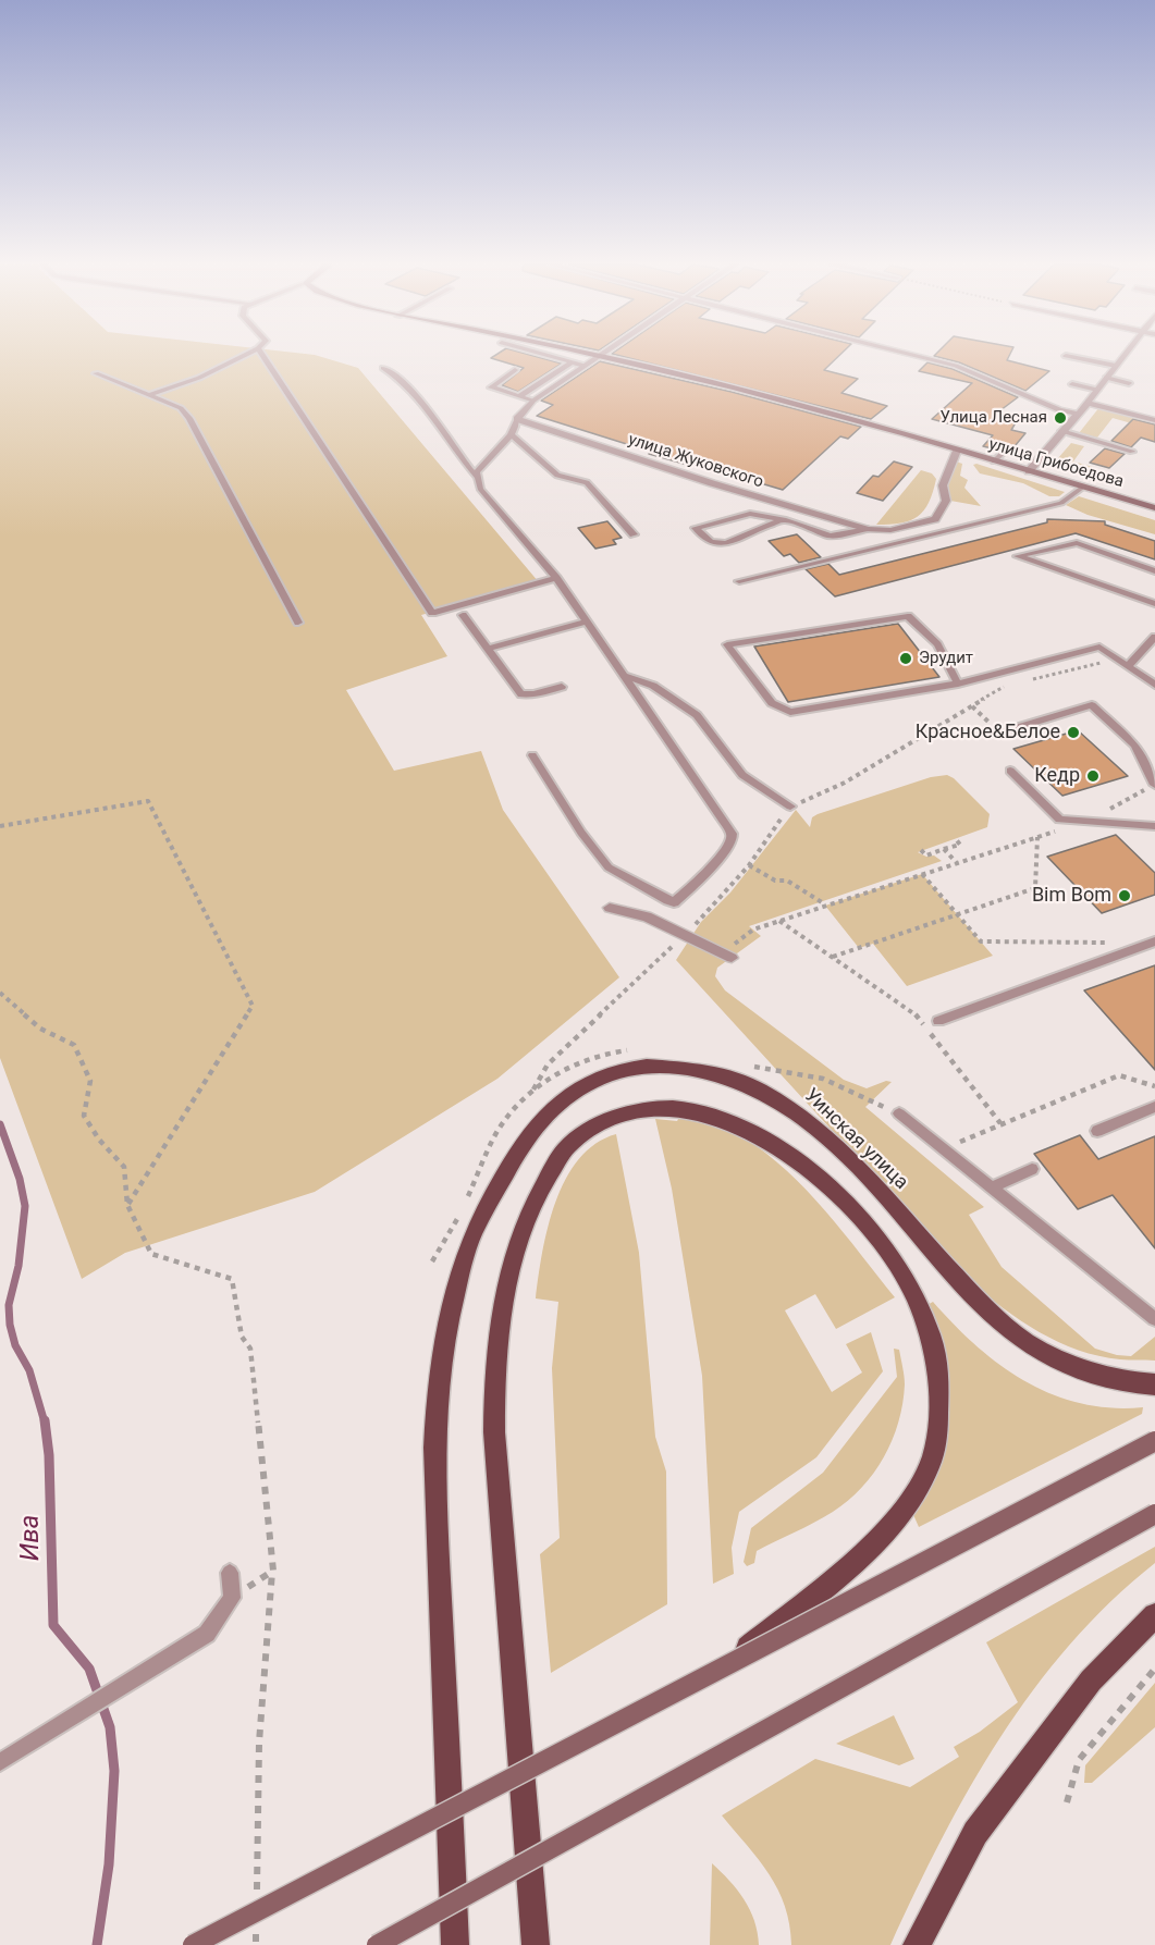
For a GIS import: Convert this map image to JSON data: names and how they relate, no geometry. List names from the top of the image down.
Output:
{
  "streets": {
    "main road": ["Уинская улица"],
    "street": ["улица Жуковского", "улица Грибоедова"]
  },
  "crossings": [
    ["улица Жуковского", "улица Грибоедова"]
  ],
  "water": ["Ива"],
  "places": [
    "Улица Лесная",
    "Эрудит",
    "Красное&Белое",
    "Кедр",
    "Bim Bom"
  ]
}
